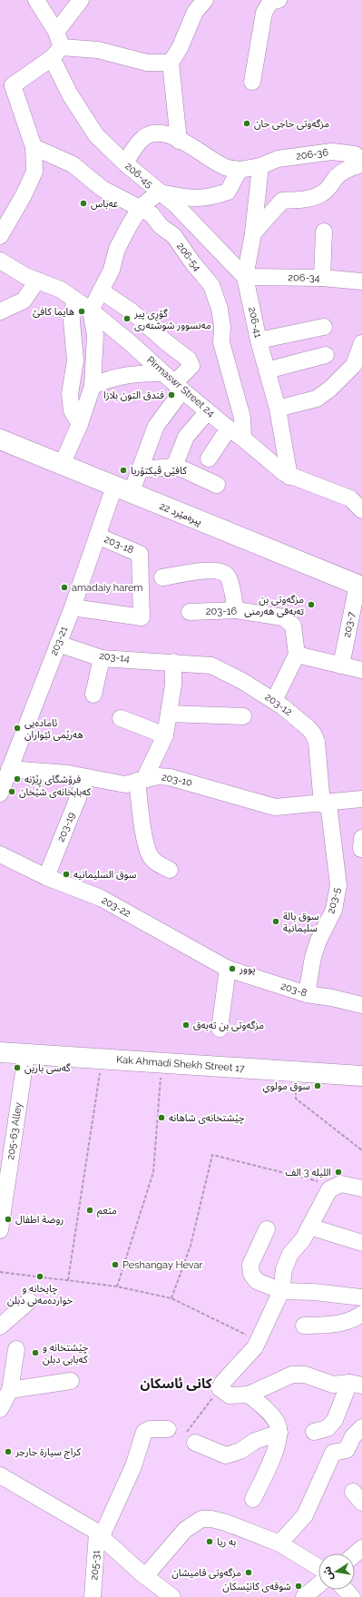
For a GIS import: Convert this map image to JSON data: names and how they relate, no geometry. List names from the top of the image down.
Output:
{
  "streets": {
    "main road": ["22 پیرەمێرد", "Kak Ahmadi Shekh Street 17"],
    "street": [
      "206-36",
      "206-45",
      "206-54",
      "206-34",
      "206-41",
      "Pirmaswr Street 24",
      "203-18",
      "203-16",
      "203-7",
      "203-21",
      "203-14",
      "203-12",
      "203-10",
      "203-19",
      "203-5",
      "203-22",
      "203-8",
      "205-63 Alley",
      "205-31"
    ]
  },
  "crossings": [
    ["206-36", "206-41"],
    ["206-45", "206-34"],
    ["206-45", "206-41"],
    ["206-54", "Pirmaswr Street 24"],
    ["206-34", "206-41"],
    ["206-41", "Pirmaswr Street 24"],
    ["Pirmaswr Street 24", "203-21"],
    ["22 پیرەمێرد", "203-7"],
    ["22 پیرەمێرد", "203-21"],
    ["203-18", "203-21"],
    ["203-21", "203-14"],
    ["203-21", "203-10"],
    ["203-14", "203-12"],
    ["203-12", "203-10"],
    ["203-12", "203-5"],
    ["203-10", "203-19"],
    ["203-10", "203-5"],
    ["203-19", "203-22"],
    ["203-5", "203-8"],
    ["203-22", "203-8"],
    ["Kak Ahmadi Shekh Street 17", "205-63 Alley"]
  ],
  "districts": ["کانی ئاسکان"],
  "places": [
    "مزگەوتی حاجی حان",
    "عەباس",
    "ھایما کافێ",
    "گۆڕی پیر مەنسوور شوشتەری",
    "فندق التون بلازا",
    "کافێی ڤیکتۆریا",
    "amadaiy harem",
    "مزگەوتی بن تەبەقی هەرمنی",
    "ئامادەیی ھەرێمی ئێواران",
    "فرۆشگای ڕێژنە",
    "كە‌بابخانە‌ی شێخان",
    "سوق السليمانيه",
    "سوق بالة سليمانية",
    "پوور",
    "مزگەوتی بن تەبەق",
    "گەسی بارین",
    "سوق مولوي",
    "چێشتخانەی شاهانە",
    "الليله 3 الف",
    "متعم",
    "روضة اطفال",
    "Peshangay Hevar",
    "چایخانە‌ و خواردە‌مە‌نی دبلن",
    "چێشتخانە‌ و كە‌بابی دبلن",
    "كراج سيارة جارجر",
    "به ريا",
    "مزگەوتی قامیشان",
    "شوقەی کانێسکان"
  ],
  "north": "left"
}
